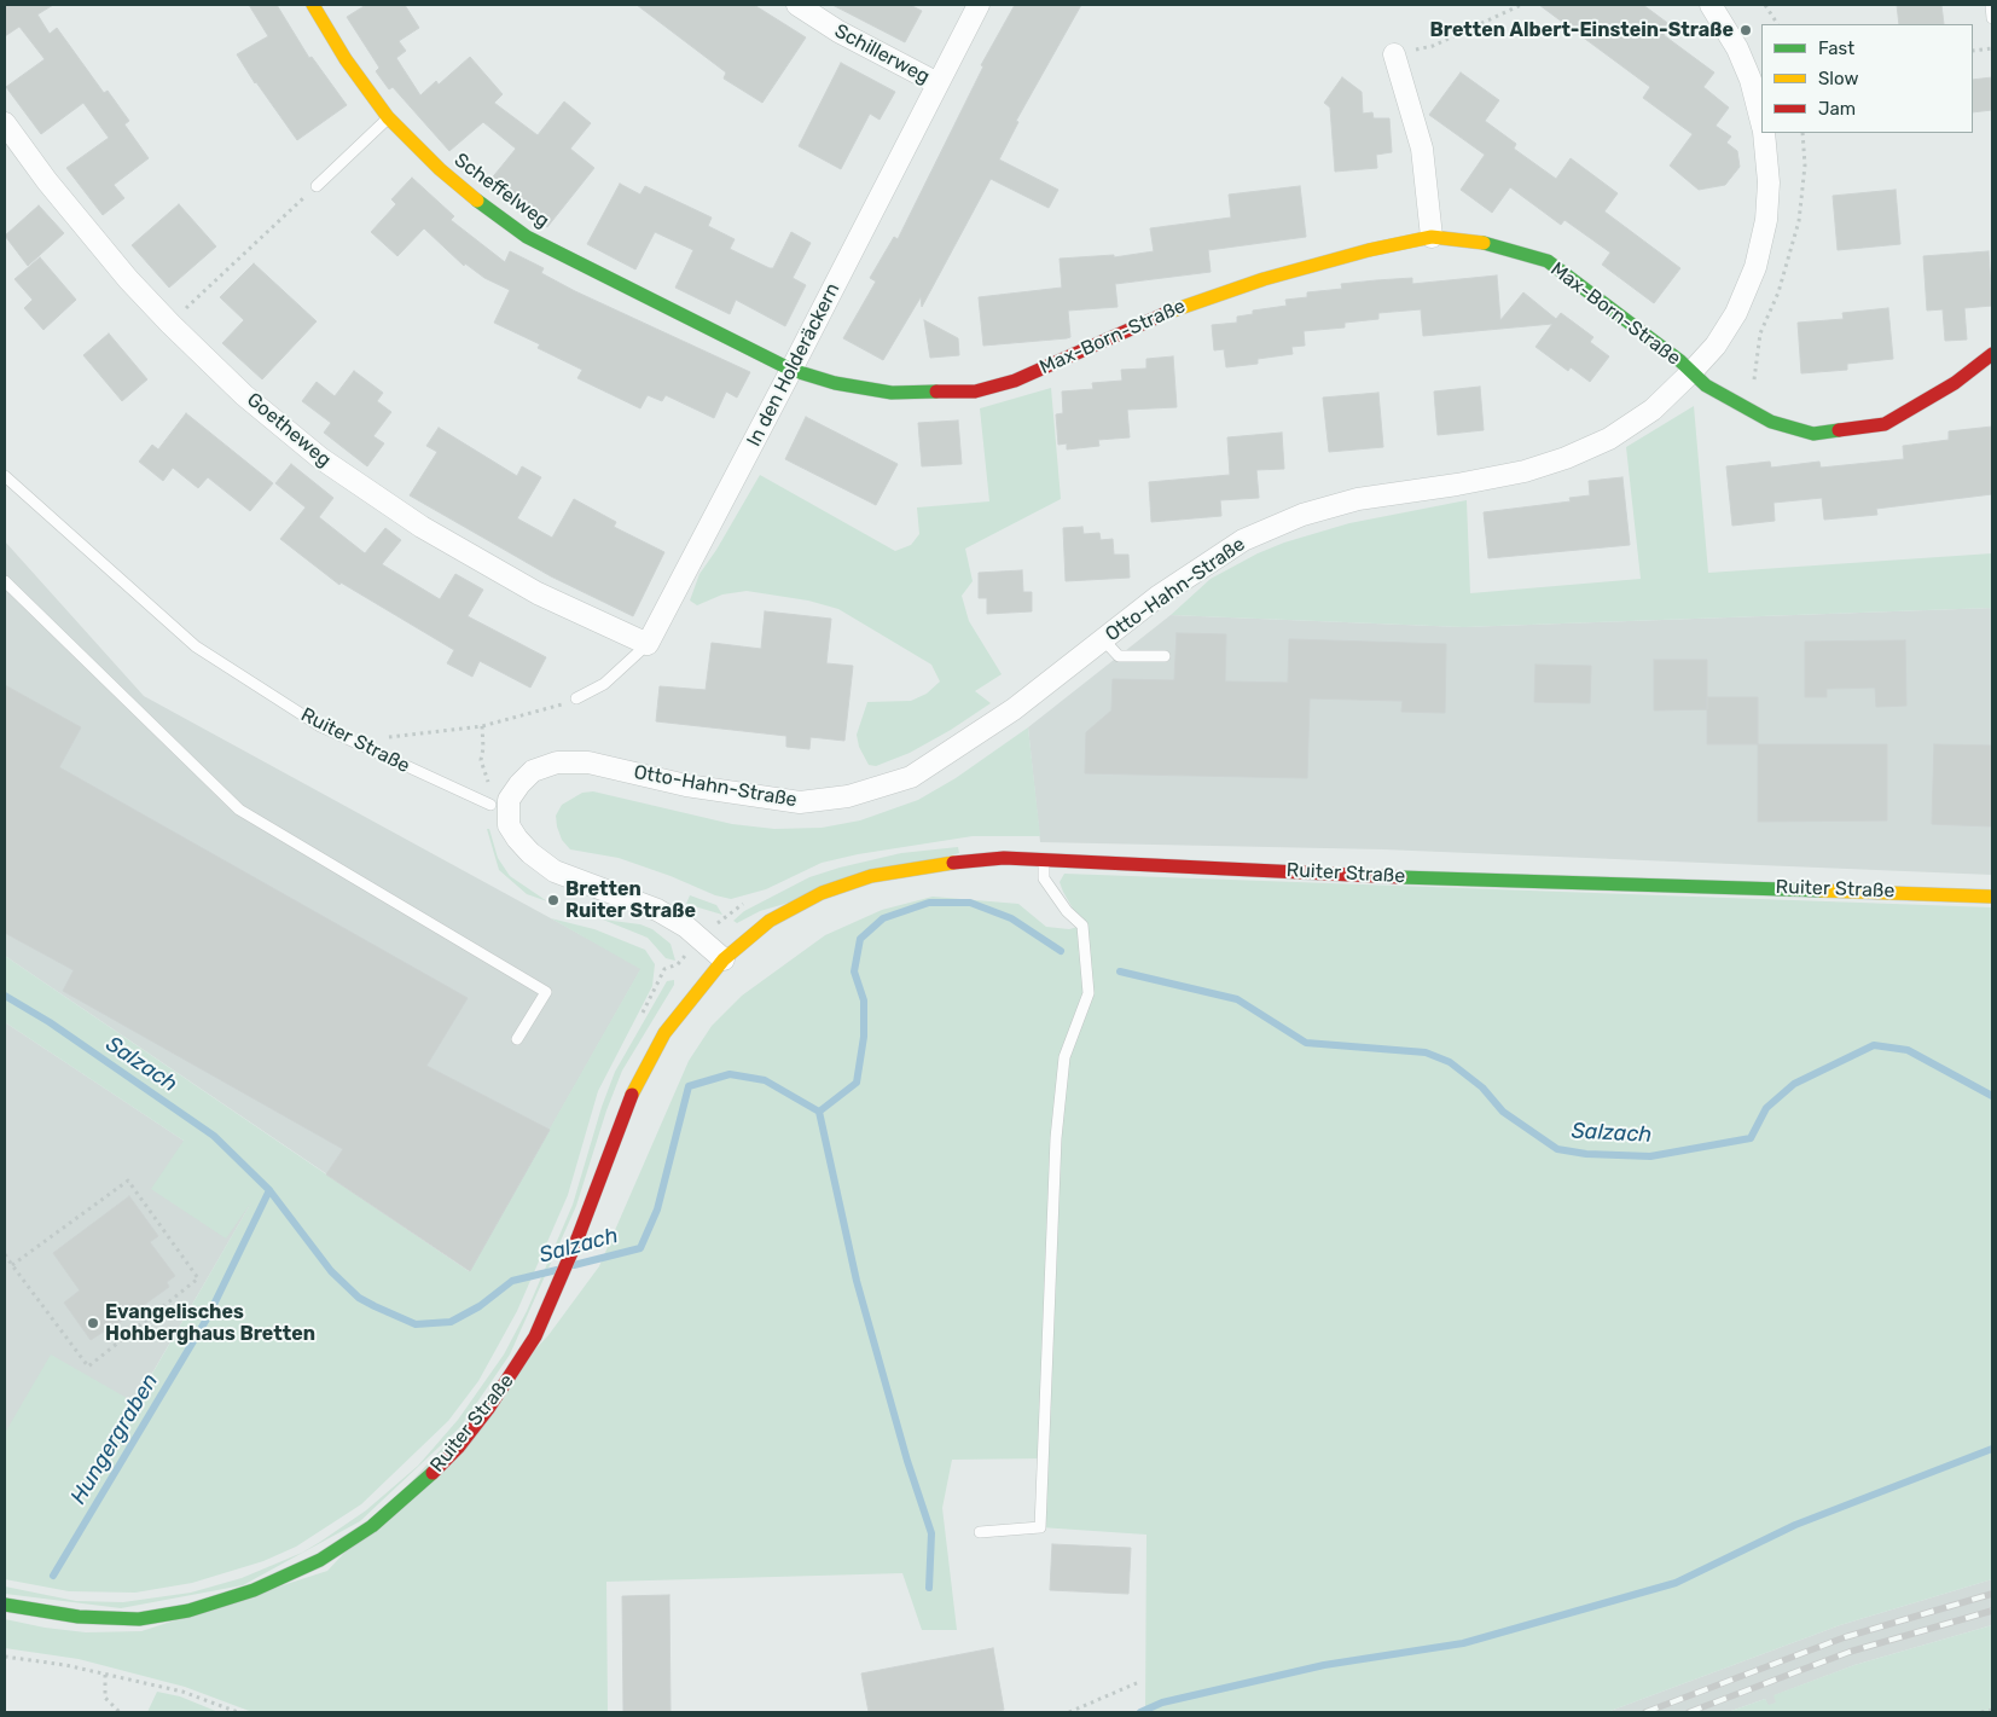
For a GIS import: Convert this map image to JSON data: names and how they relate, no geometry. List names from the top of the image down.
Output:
{
  "streets": {
    "street": [
      "Schillerweg",
      "Scheffelweg",
      "Max-Born-Straße",
      "In den Holderäckern",
      "Goetheweg",
      "Otto-Hahn-Straße",
      "Ruiter Straße"
    ]
  },
  "crossings": [
    ["Schillerweg", "In den Holderäckern"],
    ["Scheffelweg", "Max-Born-Straße"],
    ["Scheffelweg", "In den Holderäckern"],
    ["Max-Born-Straße", "In den Holderäckern"],
    ["Max-Born-Straße", "Otto-Hahn-Straße"],
    ["In den Holderäckern", "Goetheweg"],
    ["Otto-Hahn-Straße", "Ruiter Straße"]
  ],
  "water": ["Salzach", "Hungergraben"],
  "places": ["Bretten Albert-Einstein-Straße", "Bretten Ruiter Straße", "Evangelisches Hohberghaus Bretten"],
  "legend": ["Fast", "Slow", "Jam"]
}
